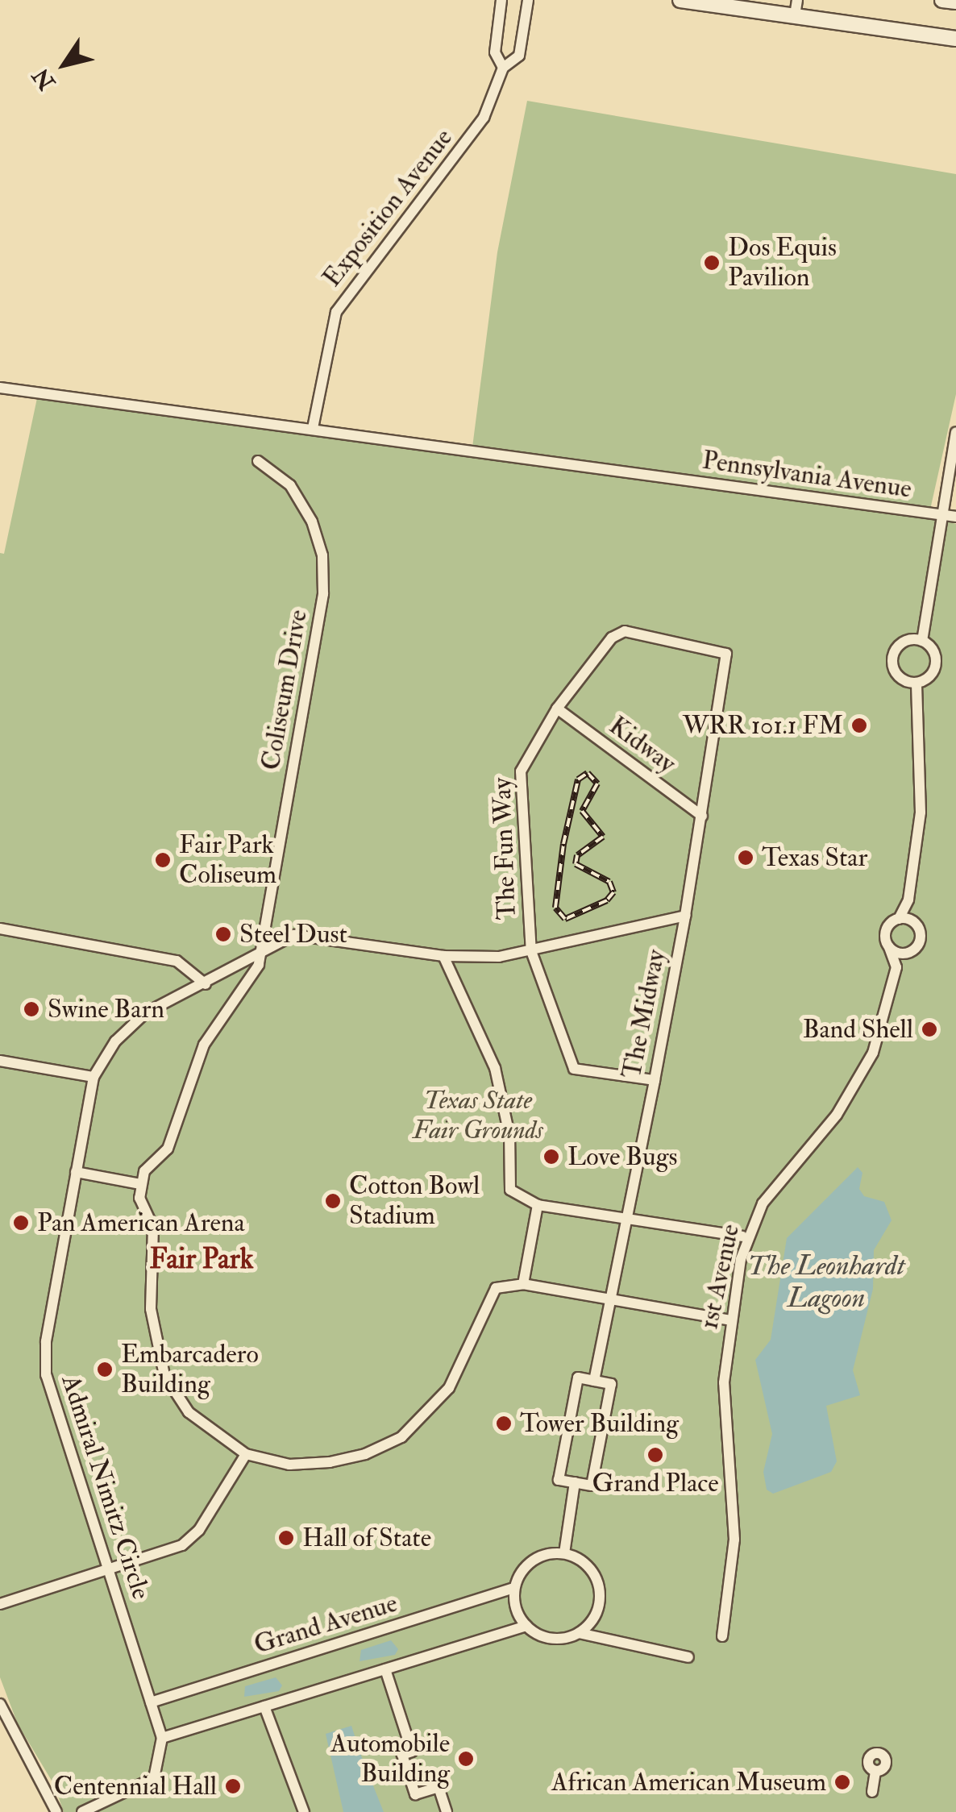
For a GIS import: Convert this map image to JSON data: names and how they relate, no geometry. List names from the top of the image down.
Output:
{
  "streets": {
    "street": [
      "Exposition Avenue",
      "Pennsylvania Avenue",
      "Coliseum Drive",
      "Kidway",
      "The Fun Way",
      "The Midway",
      "1st Avenue",
      "Admiral Nimitz Circle",
      "Grand Avenue"
    ]
  },
  "crossings": [
    ["Exposition Avenue", "Pennsylvania Avenue"],
    ["Kidway", "The Fun Way"],
    ["Kidway", "The Midway"],
    ["The Fun Way", "The Midway"],
    ["Admiral Nimitz Circle", "Grand Avenue"]
  ],
  "districts": ["Fair Park"],
  "water": ["The Leonhardt Lagoon"],
  "parks": ["Texas State Fair Grounds"],
  "places": [
    "Dos Equis Pavilion",
    "WRR 101.1 FM",
    "Texas Star",
    "Fair Park Coliseum",
    "Steel Dust",
    "Swine Barn",
    "Band Shell",
    "Love Bugs",
    "Cotton Bowl Stadium",
    "Pan American Arena",
    "Embarcadero Building",
    "Tower Building",
    "Grand Place",
    "Hall of State",
    "Automobile Building",
    "African American Museum",
    "Centennial Hall"
  ],
  "north": "bottom left"
}
